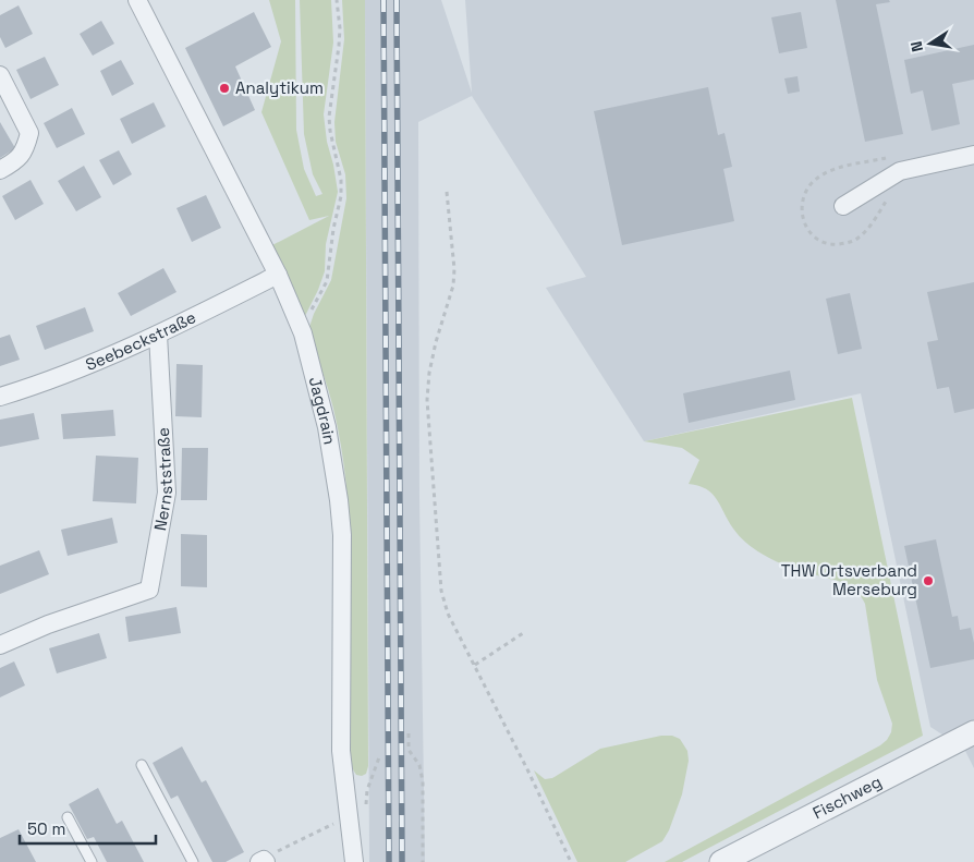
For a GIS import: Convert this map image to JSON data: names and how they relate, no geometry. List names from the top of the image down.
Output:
{
  "streets": {
    "street": [
      "Seebeckstraße",
      "Jagdrain",
      "Nernststraße",
      "Fischweg"
    ]
  },
  "crossings": [
    ["Seebeckstraße", "Jagdrain"],
    ["Seebeckstraße", "Nernststraße"]
  ],
  "places": ["Analytikum", "THW Ortsverband Merseburg"],
  "scale_bar": "50 m",
  "north": "left"
}
